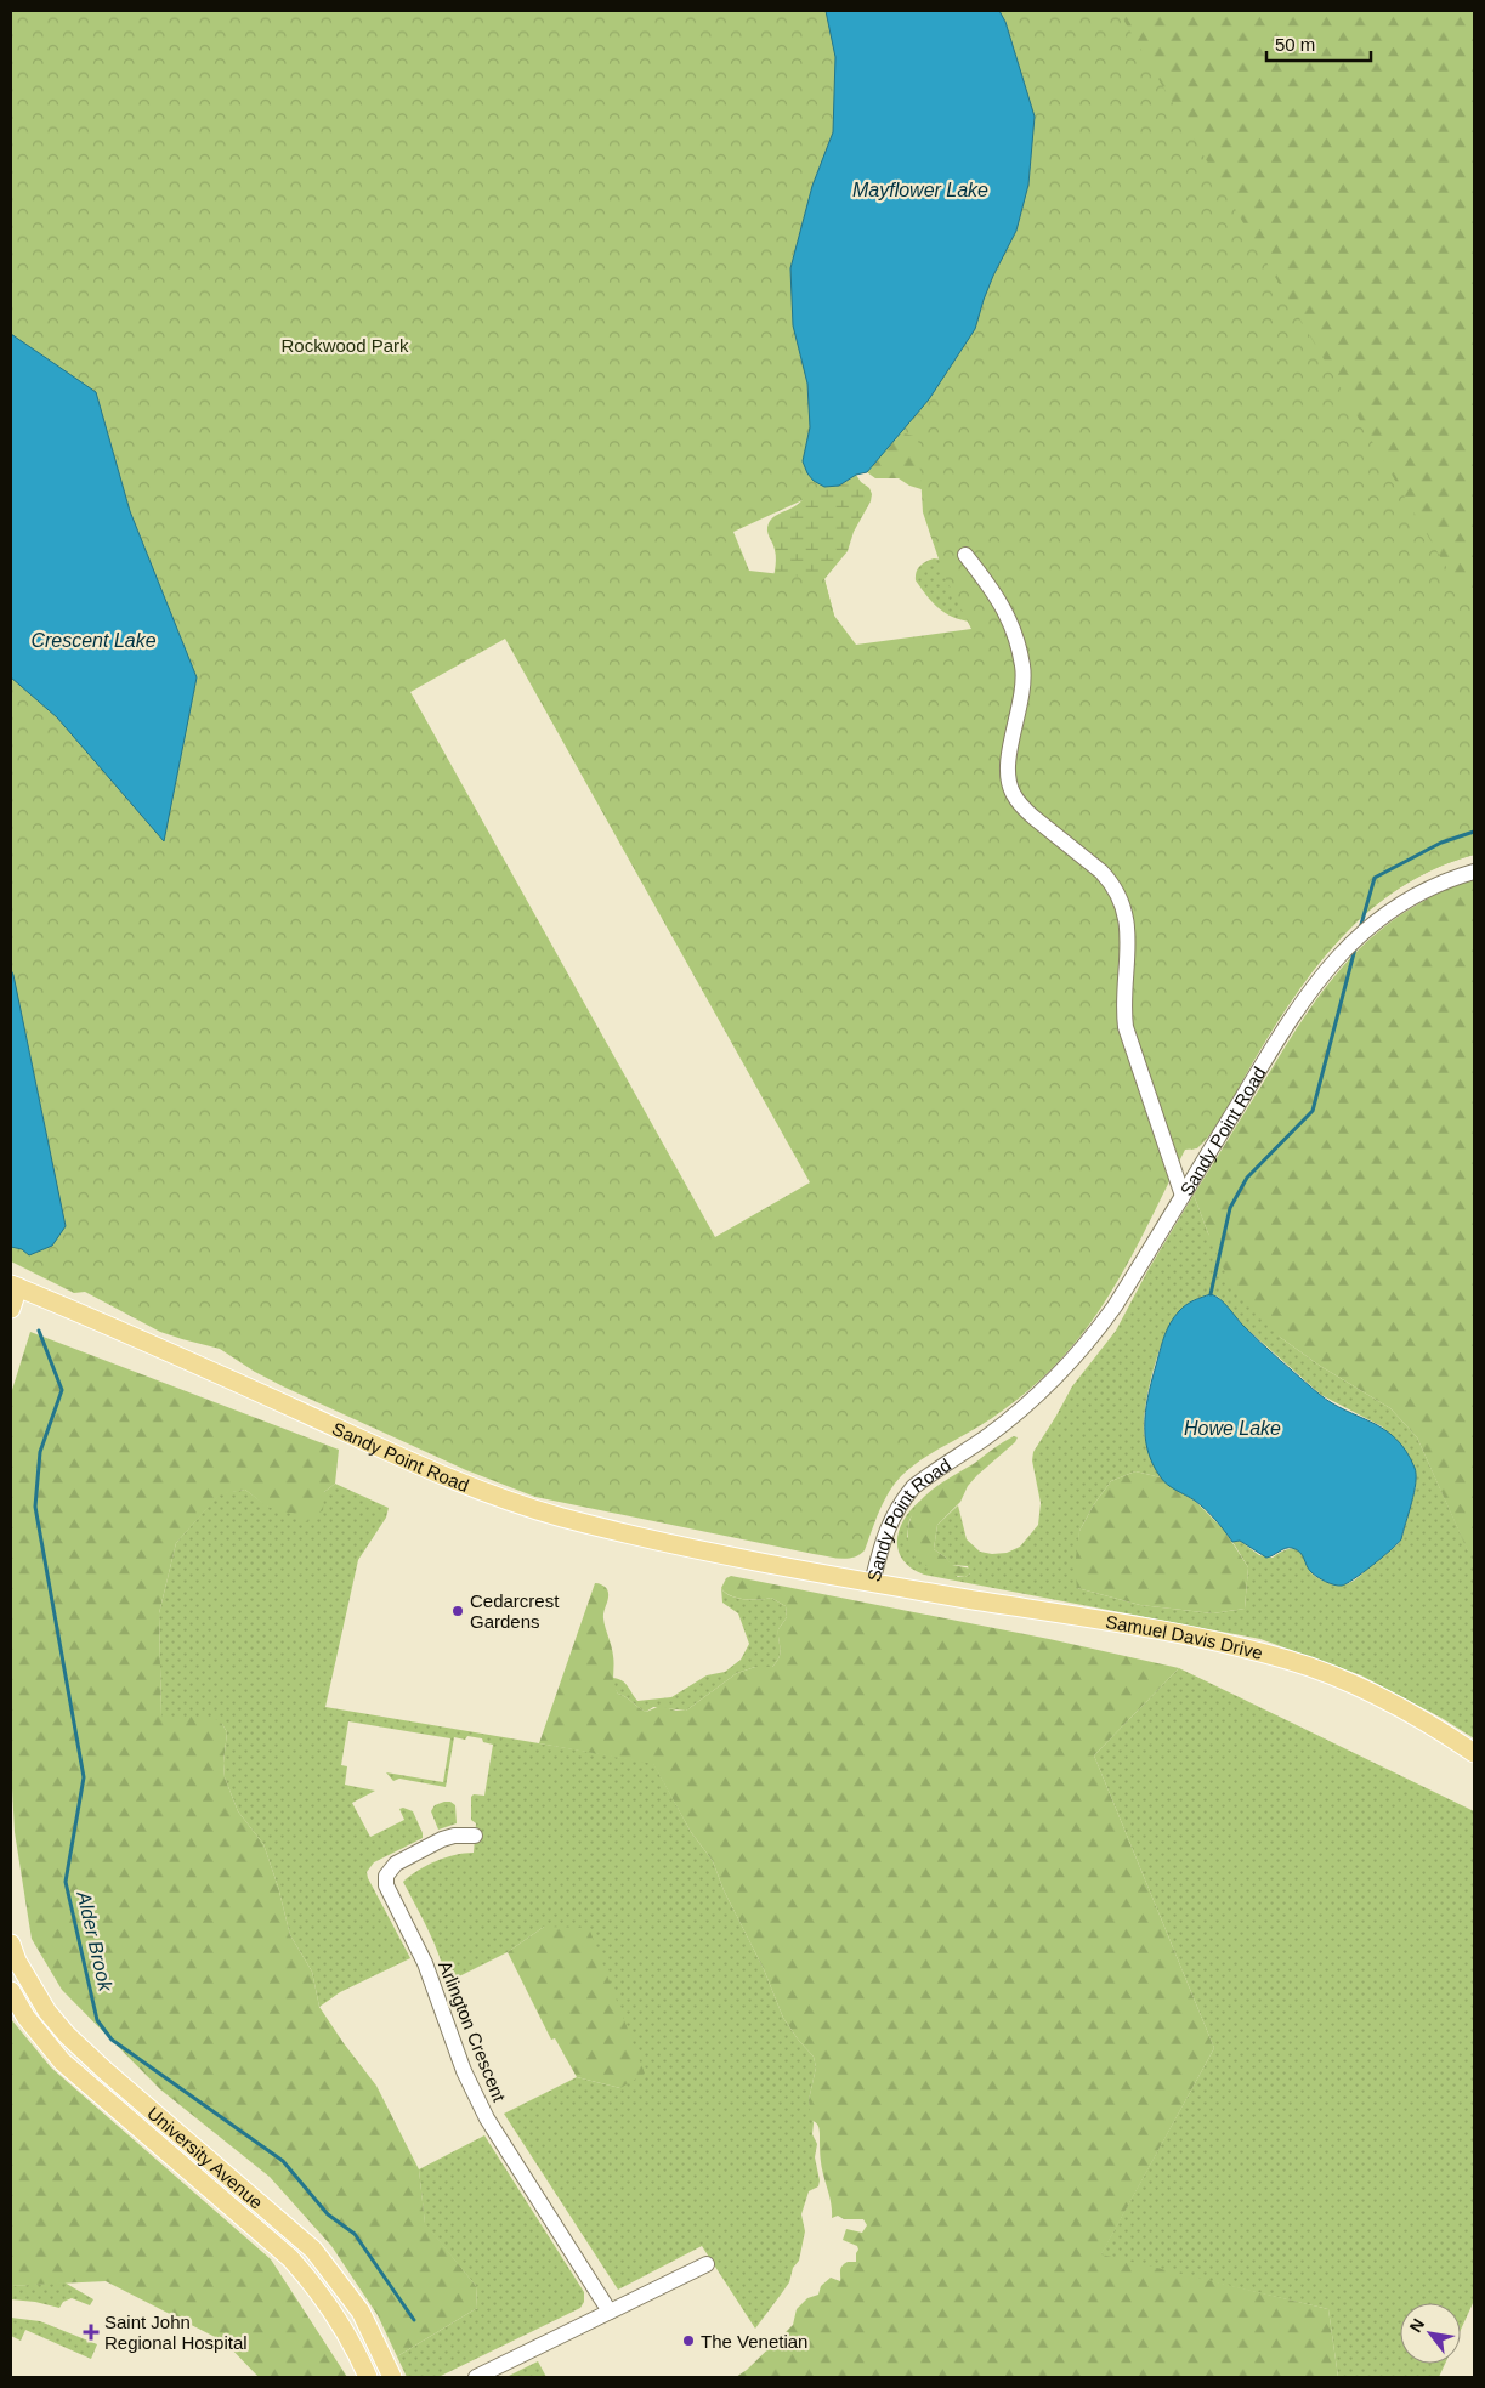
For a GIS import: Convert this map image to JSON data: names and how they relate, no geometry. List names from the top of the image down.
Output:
{
  "streets": {
    "main road": ["Sandy Point Road", "Samuel Davis Drive", "University Avenue"],
    "street": ["Arlington Crescent"]
  },
  "crossings": [
    ["Sandy Point Road", "Samuel Davis Drive"]
  ],
  "water": [
    "Mayflower Lake",
    "Crescent Lake",
    "Howe Lake",
    "Alder Brook"
  ],
  "parks": ["Rockwood Park"],
  "places": {
    "other": ["Cedarcrest Gardens", "The Venetian"],
    "health": ["Saint John Regional Hospital"]
  },
  "scale_bar": "50 m",
  "north": "top left"
}
